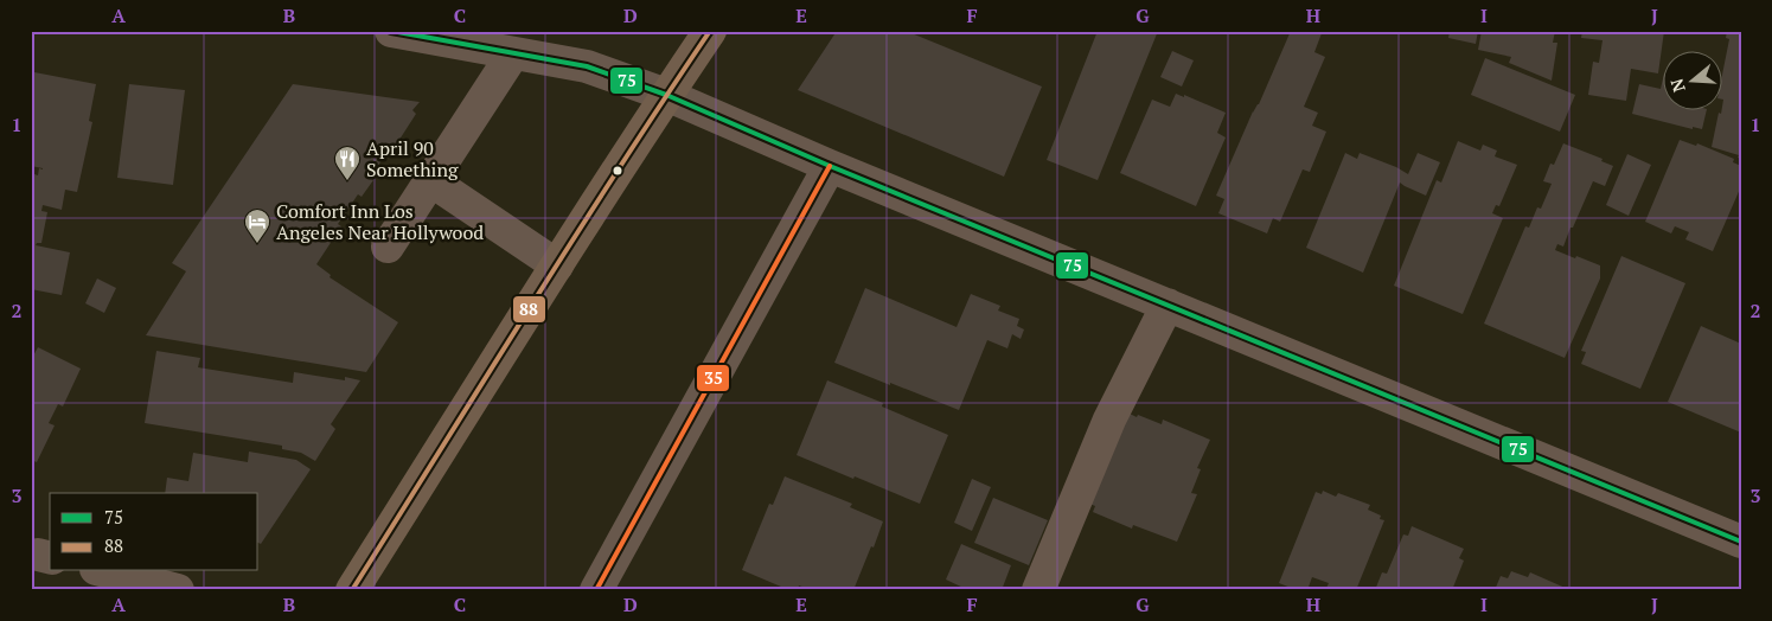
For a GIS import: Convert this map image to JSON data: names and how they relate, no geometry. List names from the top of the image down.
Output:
{
  "places": {
    "restaurant": ["April 90 Something"],
    "hotel": ["Comfort Inn Los Angeles Near Hollywood"]
  },
  "lines": ["transit line 75", "transit line 88", "transit line 35"],
  "legend": ["75", "88"],
  "north": "left",
  "grid": {
    "columns": [
      "A",
      "B",
      "C",
      "D",
      "E",
      "F",
      "G",
      "H",
      "I",
      "J"
    ],
    "rows": ["1", "2", "3"]
  }
}
